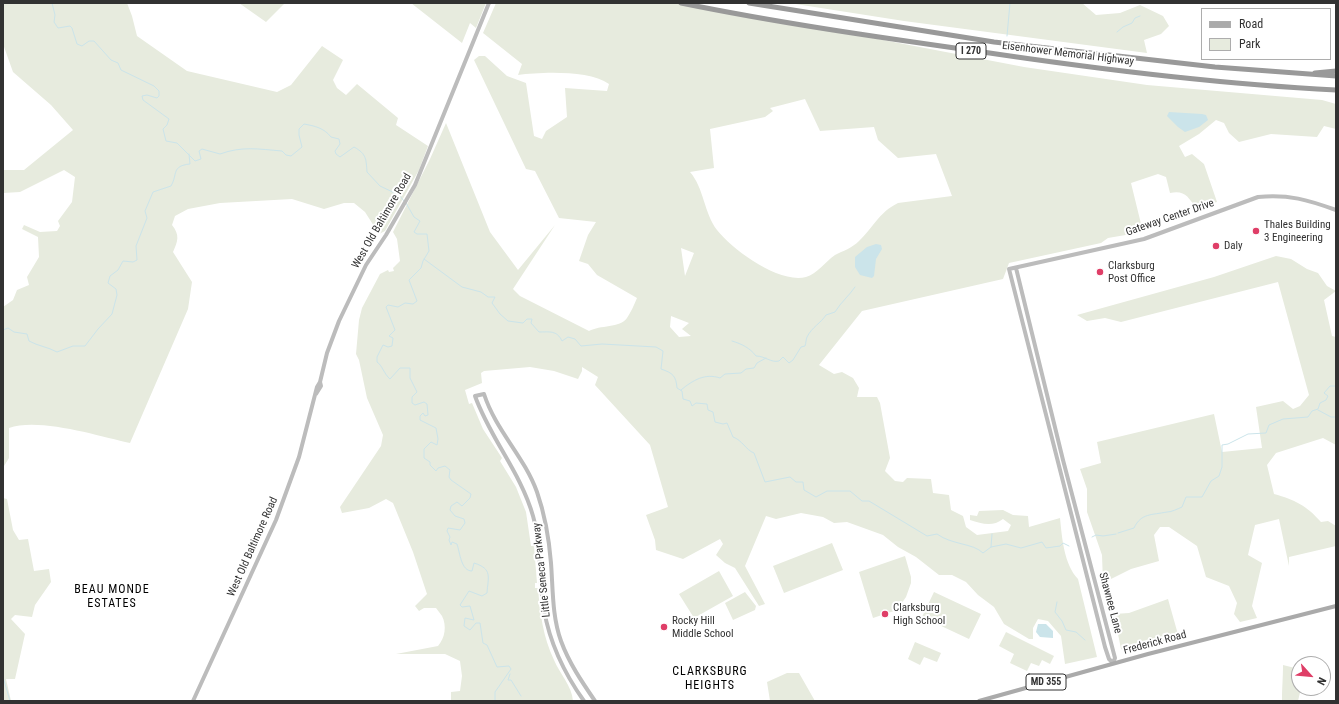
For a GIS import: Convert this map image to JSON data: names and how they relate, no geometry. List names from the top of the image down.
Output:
{
  "streets": {
    "highway": ["I 270", "Eisenhower Memorial Highway"],
    "main road": ["Frederick Road", "MD 355"],
    "street": [
      "Gateway Center Drive",
      "West Old Baltimore Road",
      "Little Seneca Parkway",
      "Shawnee Lane"
    ]
  },
  "crossings": [
    ["Gateway Center Drive", "Shawnee Lane"],
    ["Shawnee Lane", "Frederick Road"]
  ],
  "districts": ["BEAU MONDE ESTATES", "CLARKSBURG HEIGHTS"],
  "places": [
    "Thales Building 3 Engineering",
    "Daly",
    "Clarksburg Post Office",
    "Clarksburg High School",
    "Rocky Hill Middle School"
  ],
  "legend": ["Road", "Park"],
  "north": "bottom right"
}
